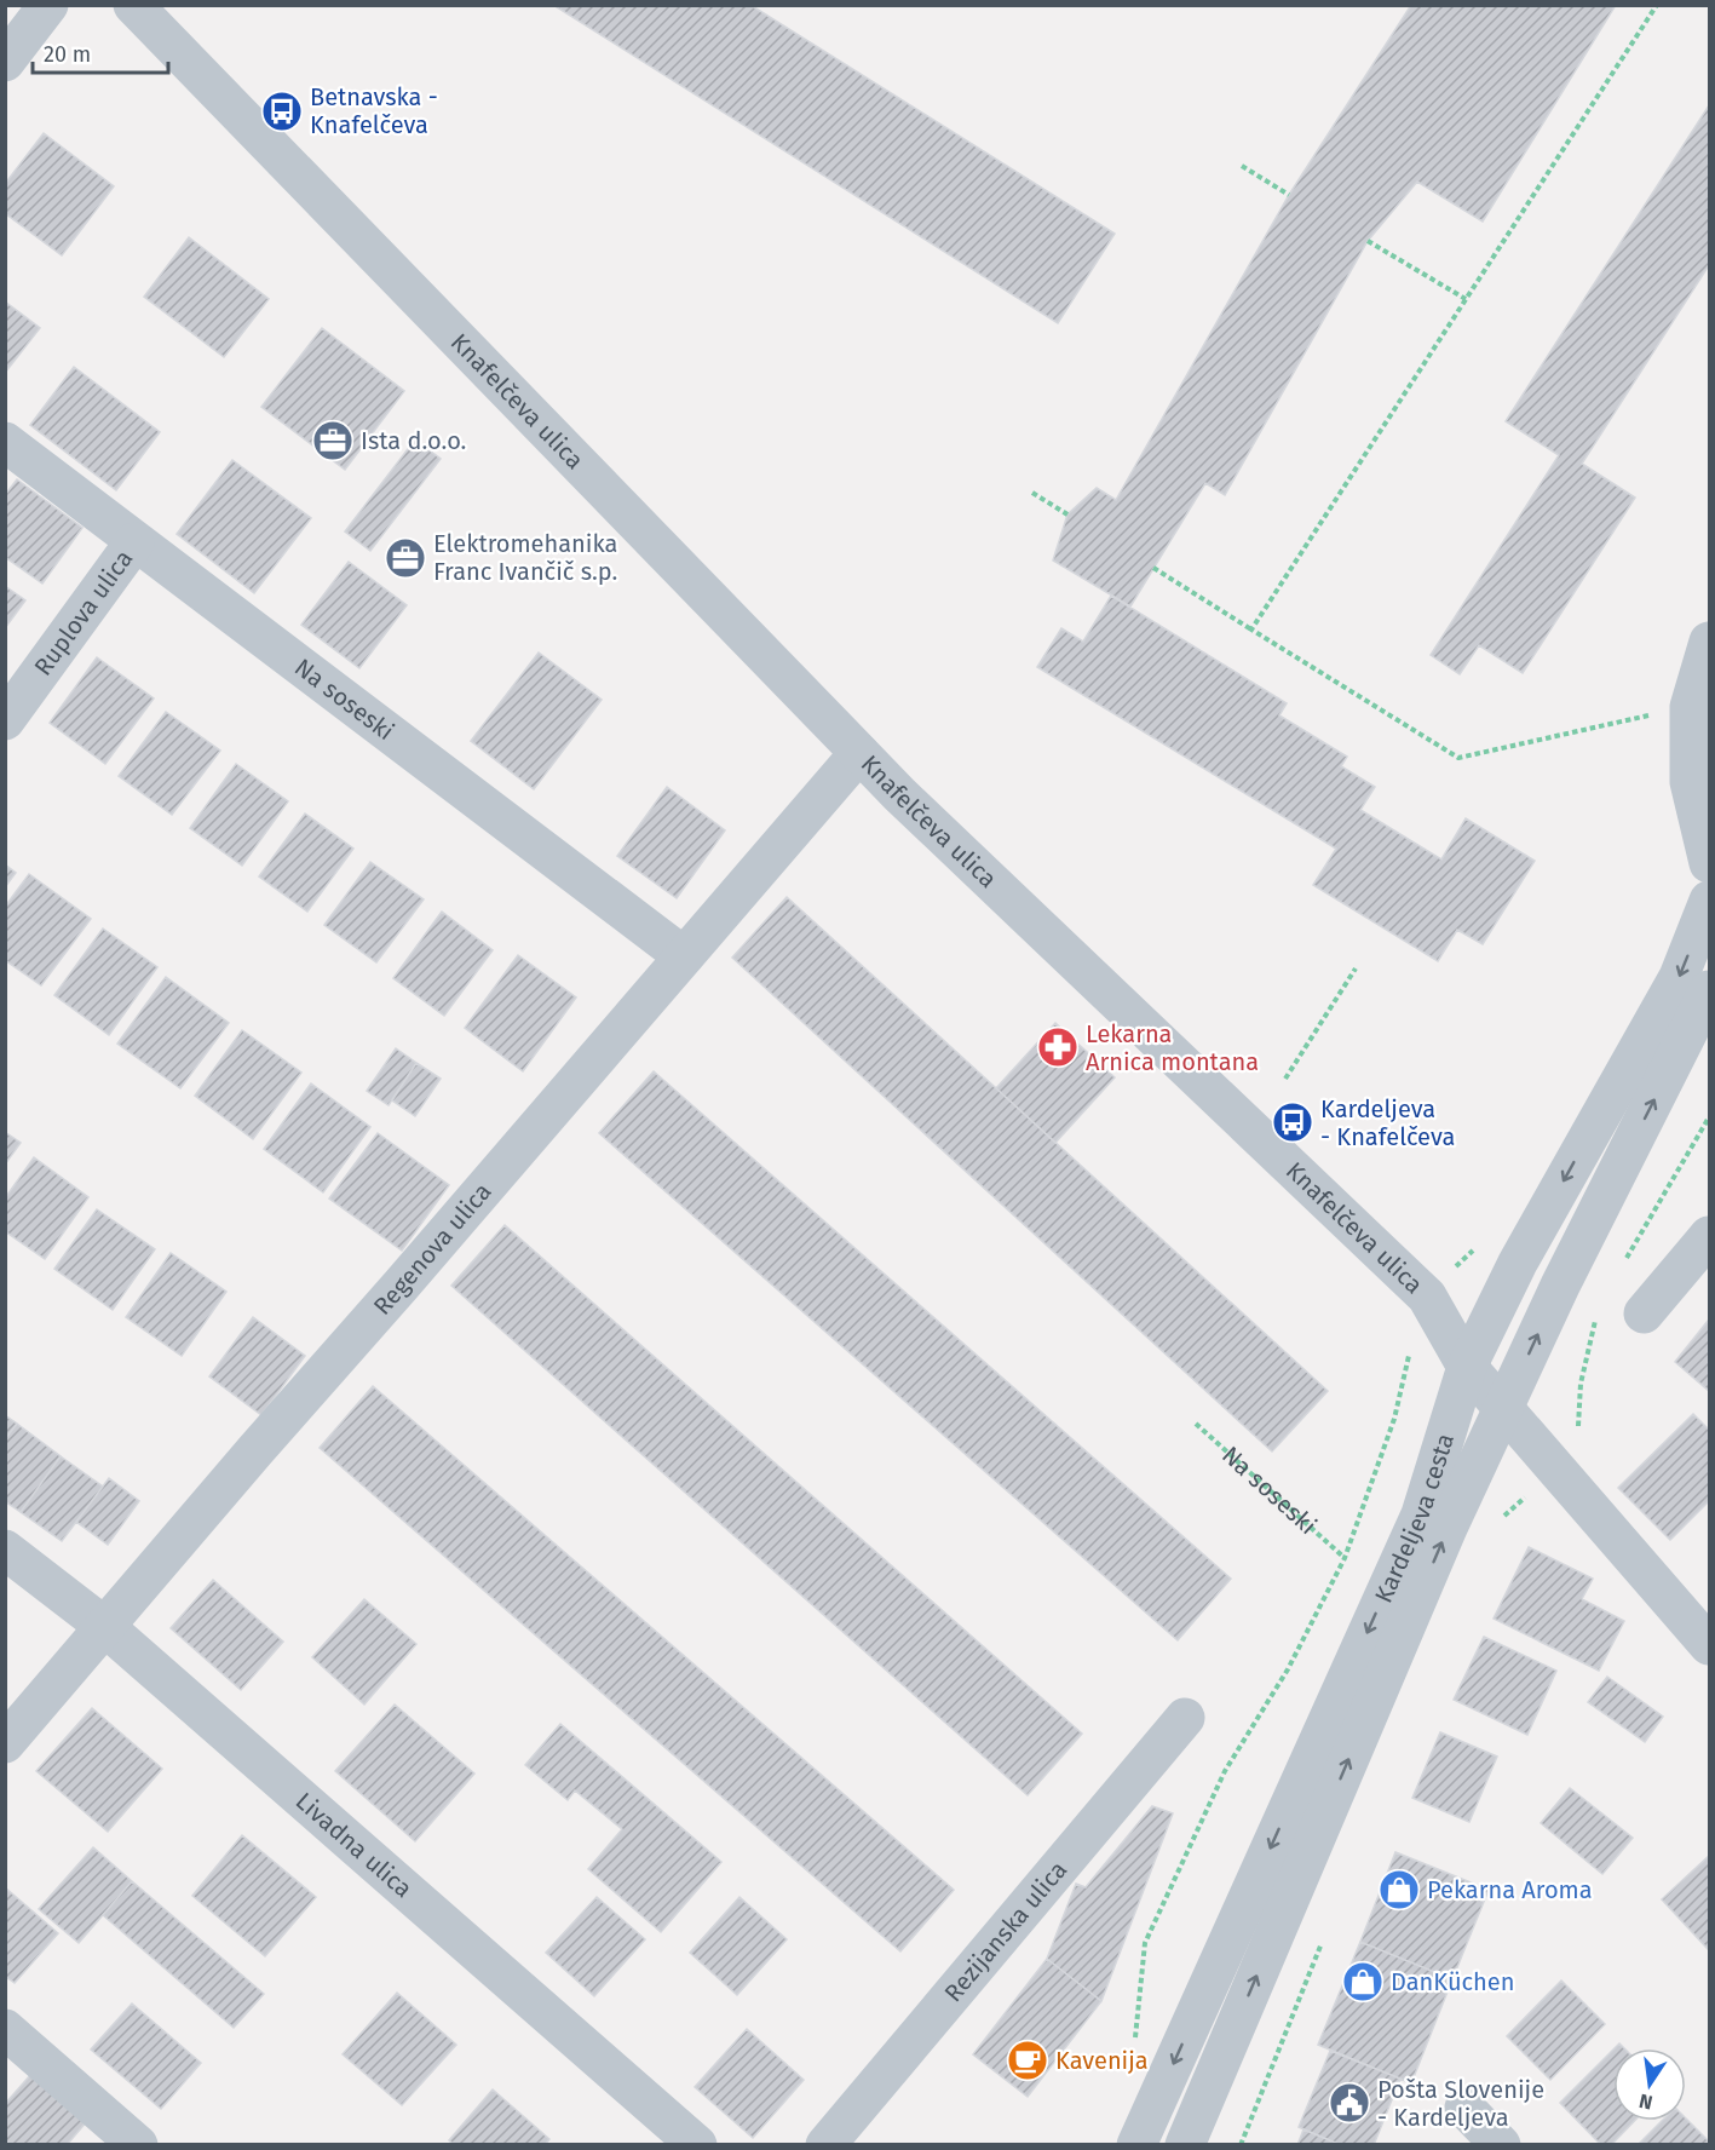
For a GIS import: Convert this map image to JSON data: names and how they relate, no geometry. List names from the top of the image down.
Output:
{
  "streets": {
    "street": [
      "Knafelčeva ulica",
      "Ruplova ulica",
      "Na soseski",
      "Regenova ulica",
      "Kardeljeva cesta",
      "Livadna ulica",
      "Rezijanska ulica"
    ]
  },
  "crossings": [
    ["Knafelčeva ulica", "Regenova ulica"],
    ["Knafelčeva ulica", "Kardeljeva cesta"],
    ["Ruplova ulica", "Na soseski"],
    ["Na soseski", "Regenova ulica"],
    ["Regenova ulica", "Livadna ulica"]
  ],
  "places": {
    "bus stop": ["Betnavska - Knafelčeva", "Kardeljeva - Knafelčeva"],
    "office": ["Ista d.o.o.", "Elektromehanika Franc Ivančič s.p."],
    "pharmacy": ["Lekarna Arnica montana"],
    "shop": ["Pekarna Aroma", "DanKüchen"],
    "cafe": ["Kavenija"],
    "public building": ["Pošta Slovenije - Kardeljeva"]
  },
  "scale_bar": "20 m",
  "north": "bottom"
}
